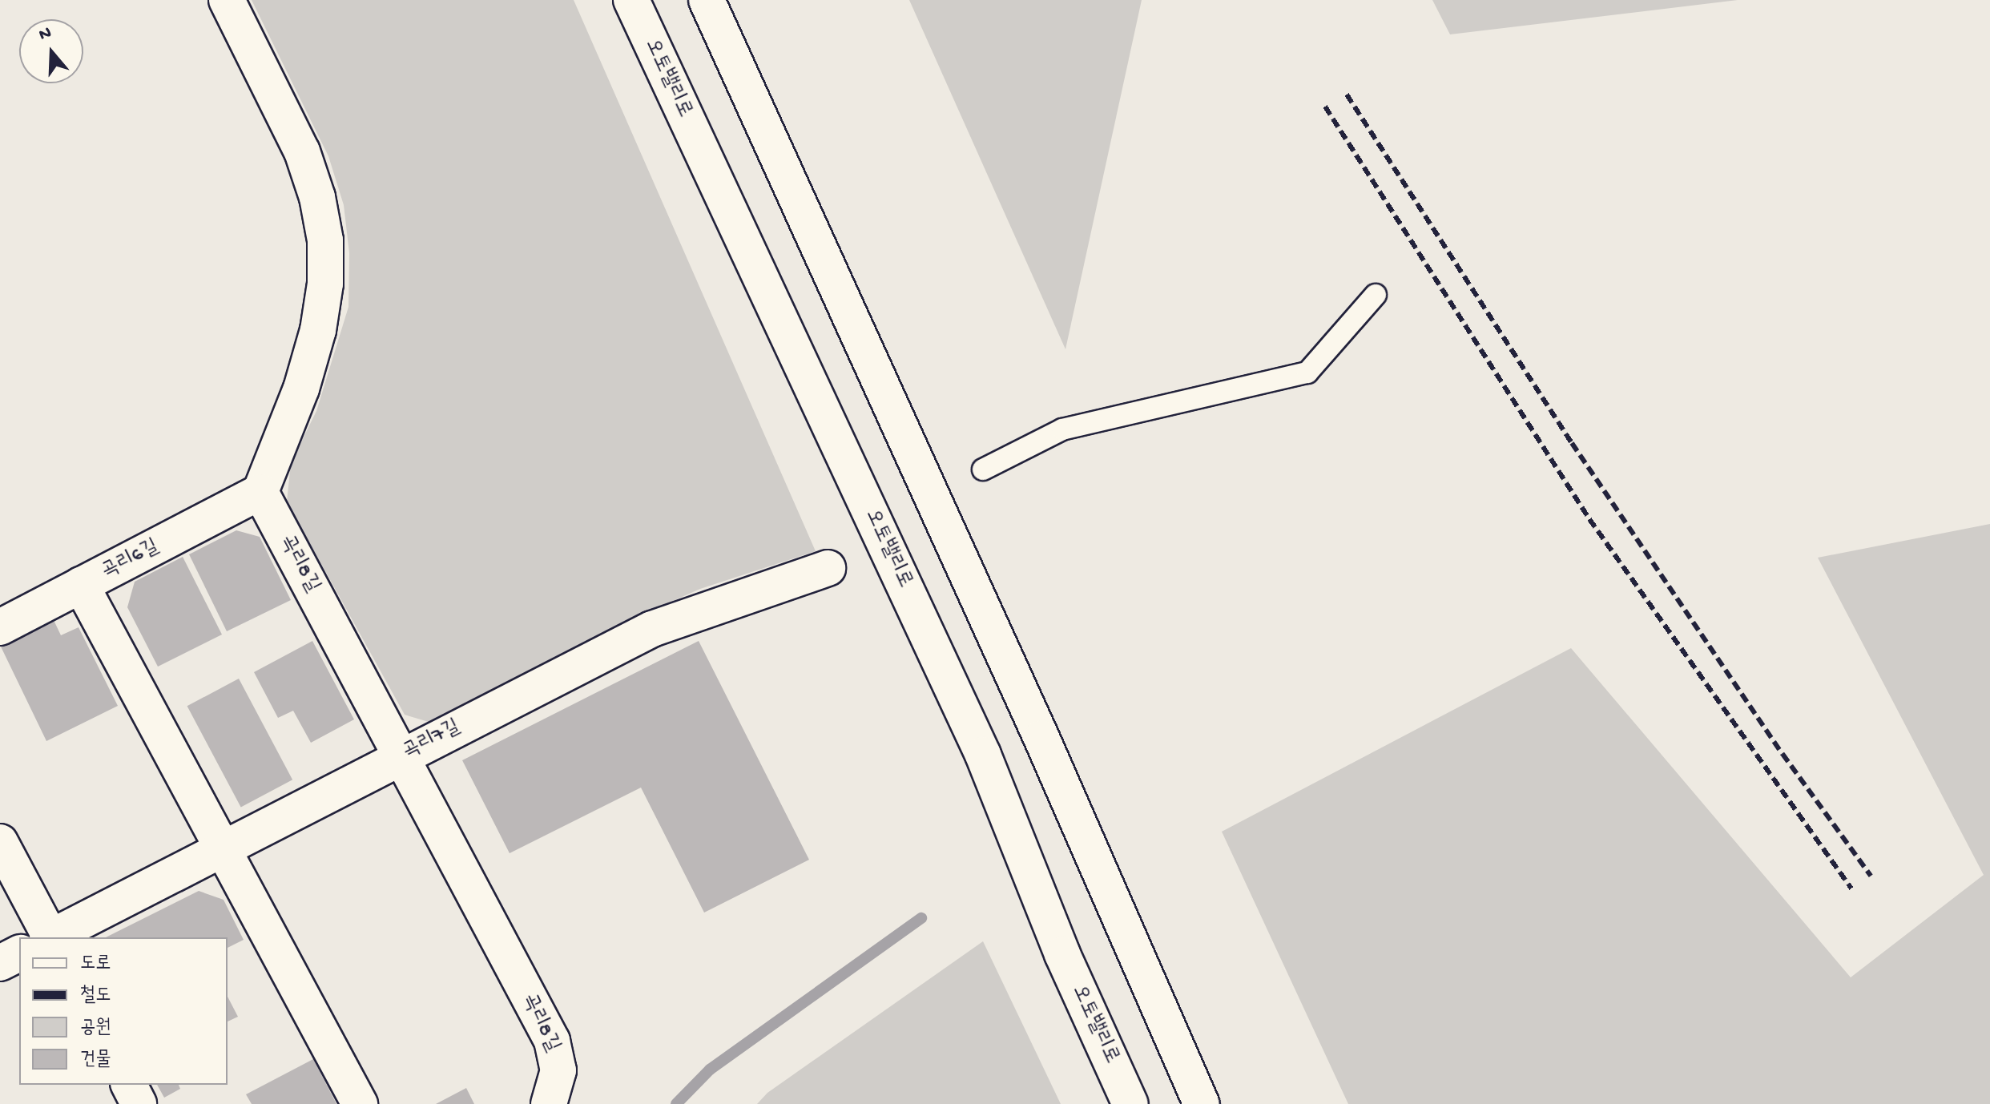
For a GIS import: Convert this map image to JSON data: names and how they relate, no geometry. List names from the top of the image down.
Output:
{
  "streets": {
    "main road": [
      "오토밸리로",
      "곡리6길",
      "곡리8길",
      "곡리7길"
    ]
  },
  "crossings": [
    ["곡리6길", "곡리8길"],
    ["곡리8길", "곡리7길"]
  ],
  "legend": [
    "도로",
    "철도",
    "공원",
    "건물"
  ],
  "north": "top"
}
